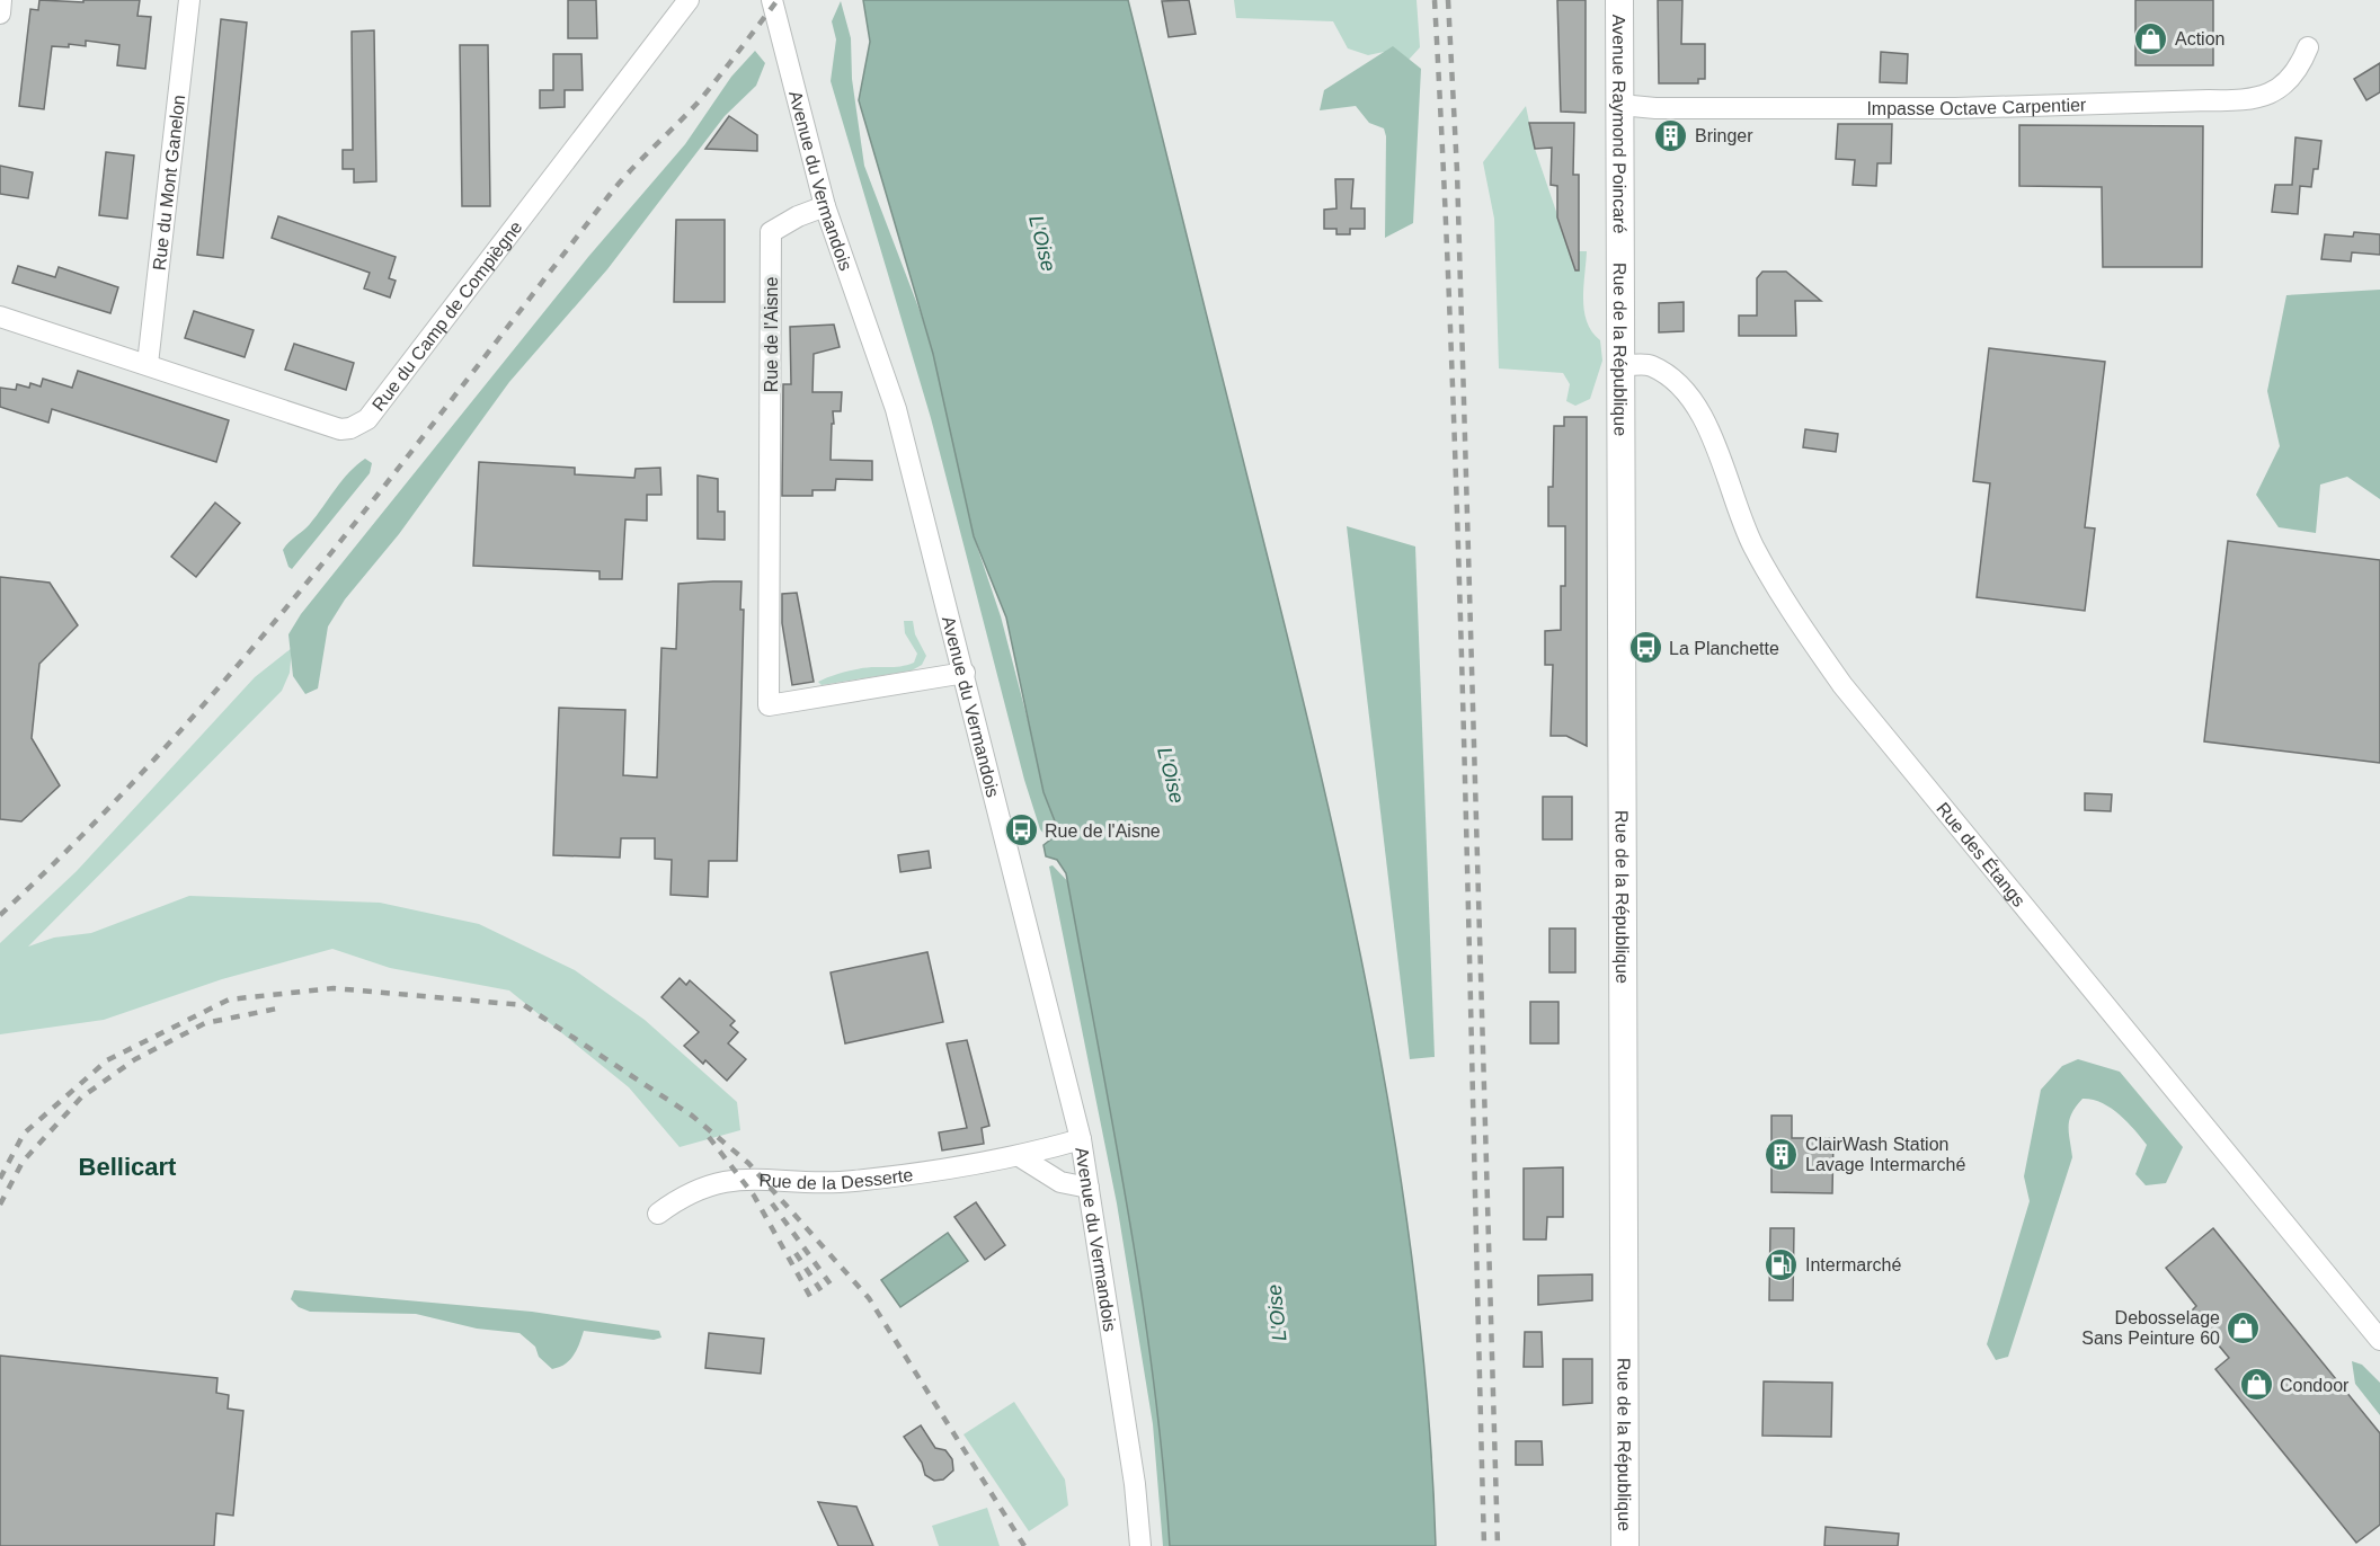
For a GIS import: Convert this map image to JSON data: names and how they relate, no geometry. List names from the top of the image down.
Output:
{
  "streets": {
    "main road": ["Avenue Raymond Poincaré", "Rue de la République"],
    "street": [
      "Impasse Octave Carpentier",
      "Avenue du Vermandois",
      "Rue du Mont Ganelon",
      "Rue du Camp de Compiègne",
      "Rue de l'Aisne",
      "Rue des Étangs",
      "Rue de la Desserte"
    ]
  },
  "crossings": [
    ["Impasse Octave Carpentier", "Avenue Raymond Poincaré"],
    ["Avenue Raymond Poincaré", "Rue de la République"],
    ["Avenue du Vermandois", "Rue de l'Aisne"],
    ["Avenue du Vermandois", "Rue de la Desserte"],
    ["Rue du Mont Ganelon", "Rue du Camp de Compiègne"],
    ["Rue de la République", "Rue des Étangs"]
  ],
  "districts": ["Bellicart"],
  "water": ["L'Oise"],
  "places": {
    "shop": ["Action", "Debosselage Sans Peinture 60", "Condoor"],
    "building": ["Bringer", "ClairWash Station Lavage Intermarché"],
    "bus stop": ["La Planchette", "Rue de l'Aisne"],
    "fuel station": ["Intermarché"]
  }
}
